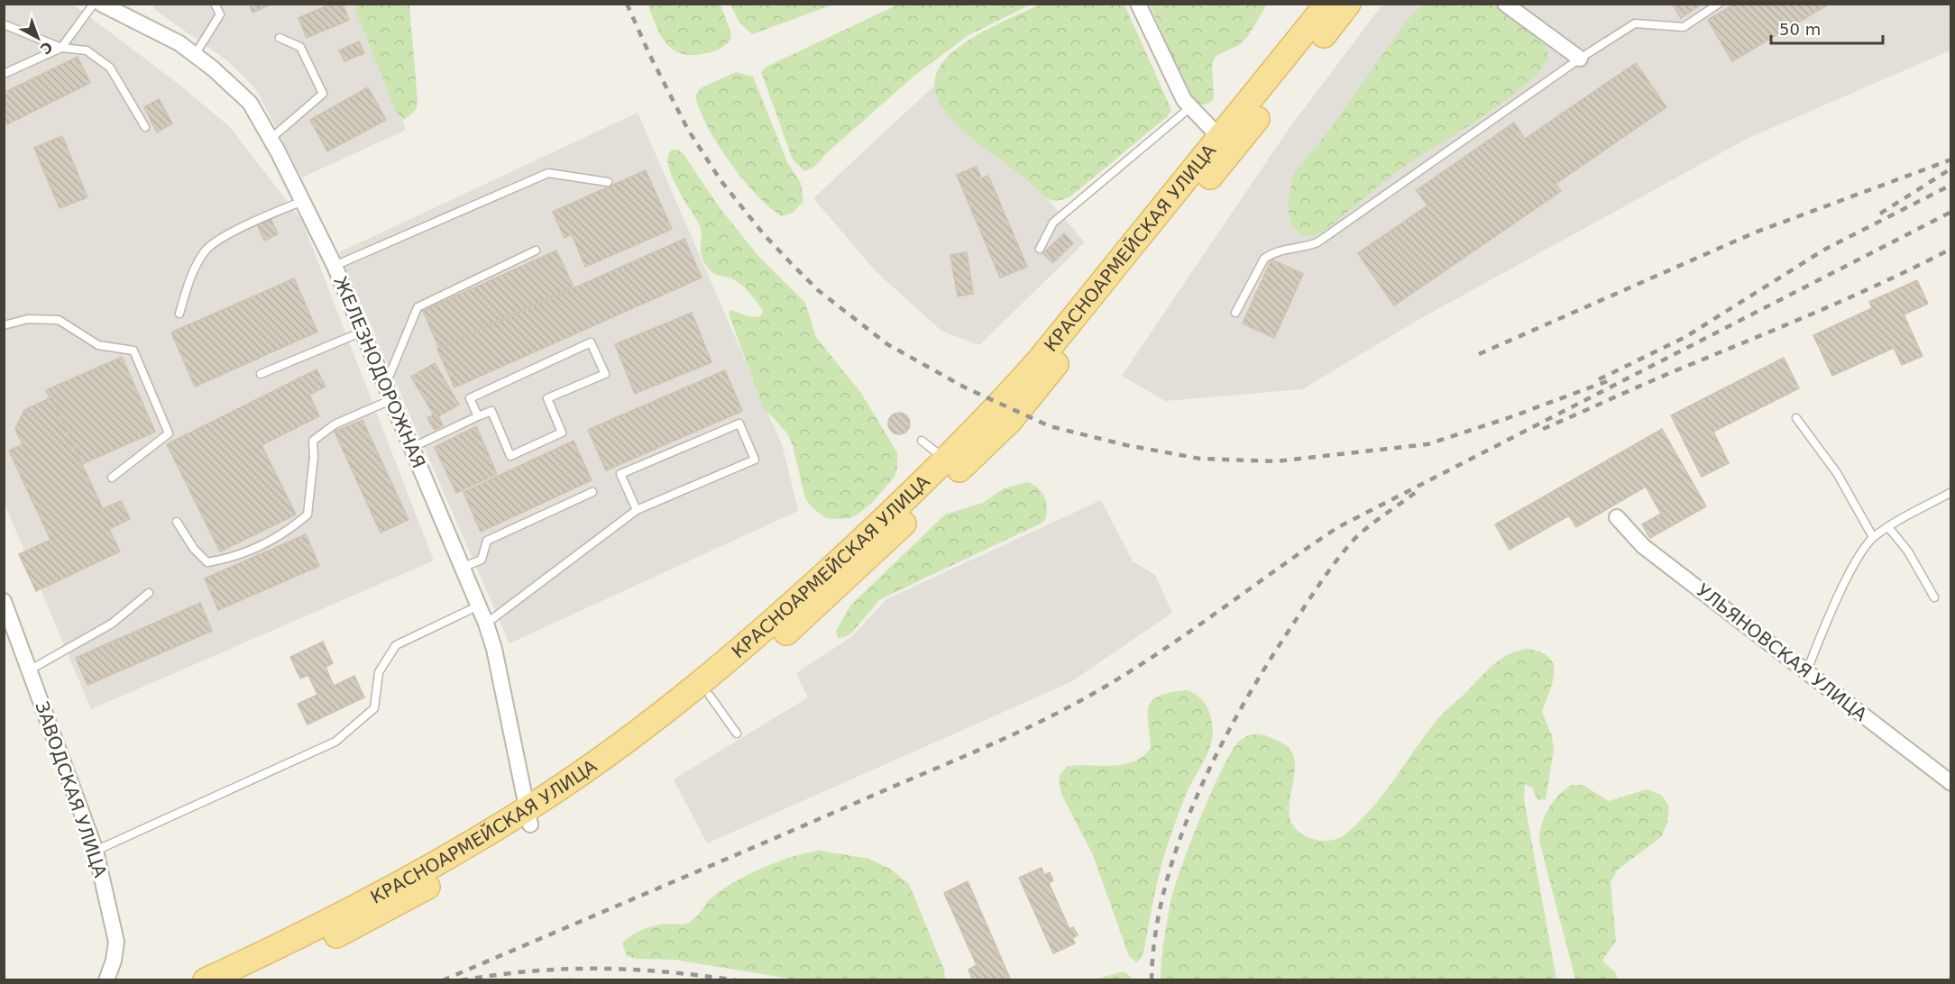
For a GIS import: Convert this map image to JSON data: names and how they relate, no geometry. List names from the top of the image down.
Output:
{
  "streets": {
    "main road": ["КРАСНОАРМЕЙСКАЯ УЛИЦА"],
    "street": ["ЖЕЛЕЗНОДОРОЖНАЯ", "УЛЬЯНОВСКАЯ УЛИЦА", "ЗАВОДСКАЯ УЛИЦА"]
  },
  "crossings": [
    ["КРАСНОАРМЕЙСКАЯ УЛИЦА", "ЖЕЛЕЗНОДОРОЖНАЯ"]
  ],
  "scale_bar": "50 m",
  "north": "bottom right"
}
